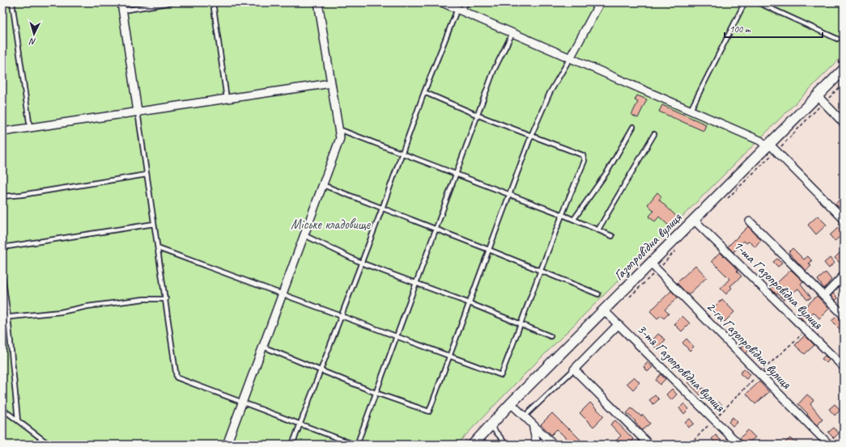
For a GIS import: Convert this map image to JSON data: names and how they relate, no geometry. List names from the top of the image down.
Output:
{
  "streets": {
    "main road": ["Газопровідна вулиця"],
    "street": ["1-ша Газопровідна вулиця", "2-га Газопровідна вулиця", "3-тя Газопровідна вулиця"]
  },
  "crossings": [
    ["Газопровідна вулиця", "1-ша Газопровідна вулиця"],
    ["Газопровідна вулиця", "2-га Газопровідна вулиця"],
    ["Газопровідна вулиця", "3-тя Газопровідна вулиця"]
  ],
  "parks": ["Міське кладовище"],
  "scale_bar": "100 m",
  "north": "bottom"
}
